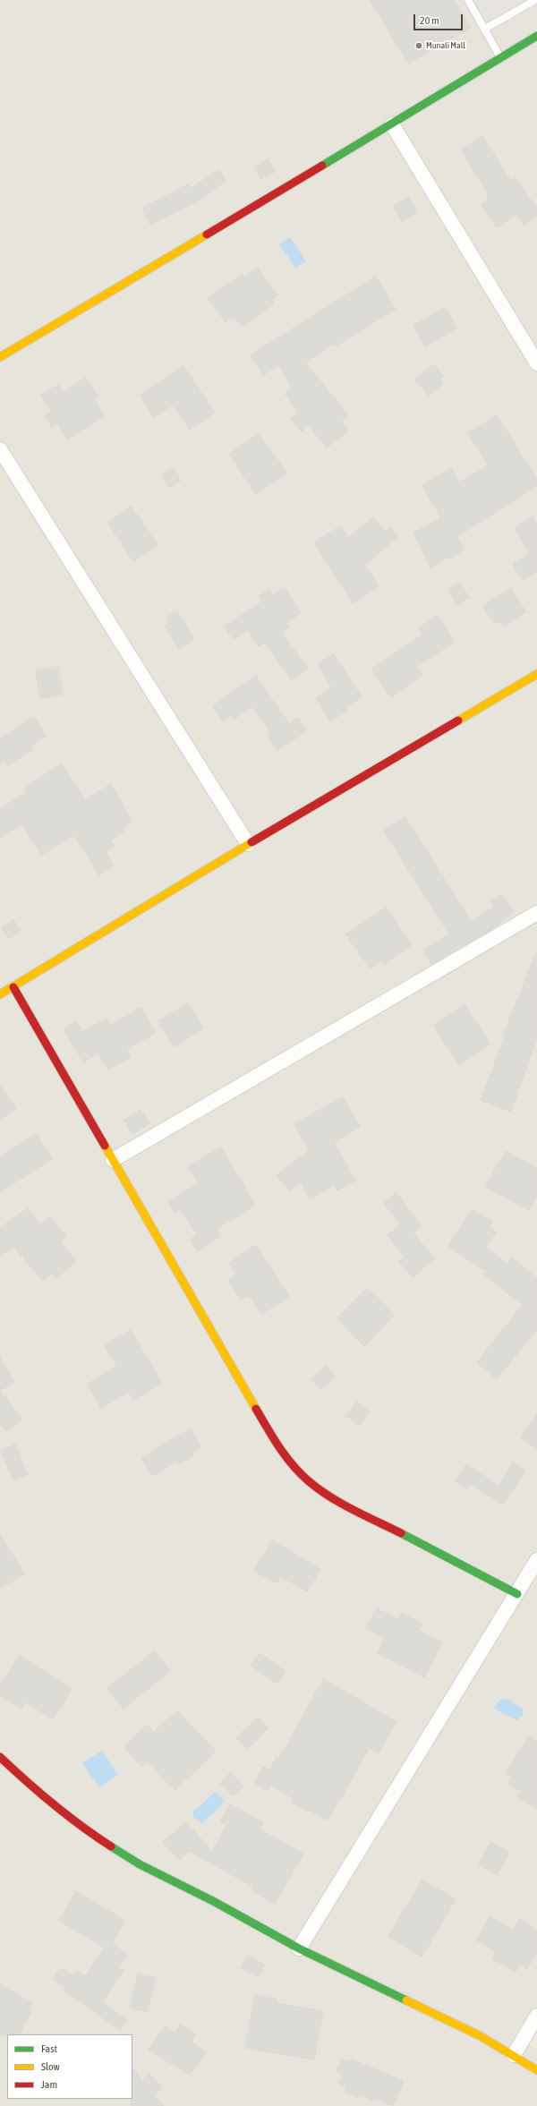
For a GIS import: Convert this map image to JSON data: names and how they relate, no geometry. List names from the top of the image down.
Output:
{
  "places": ["Munali Mall"],
  "legend": ["Fast", "Slow", "Jam"],
  "scale_bar": "20 m"
}
